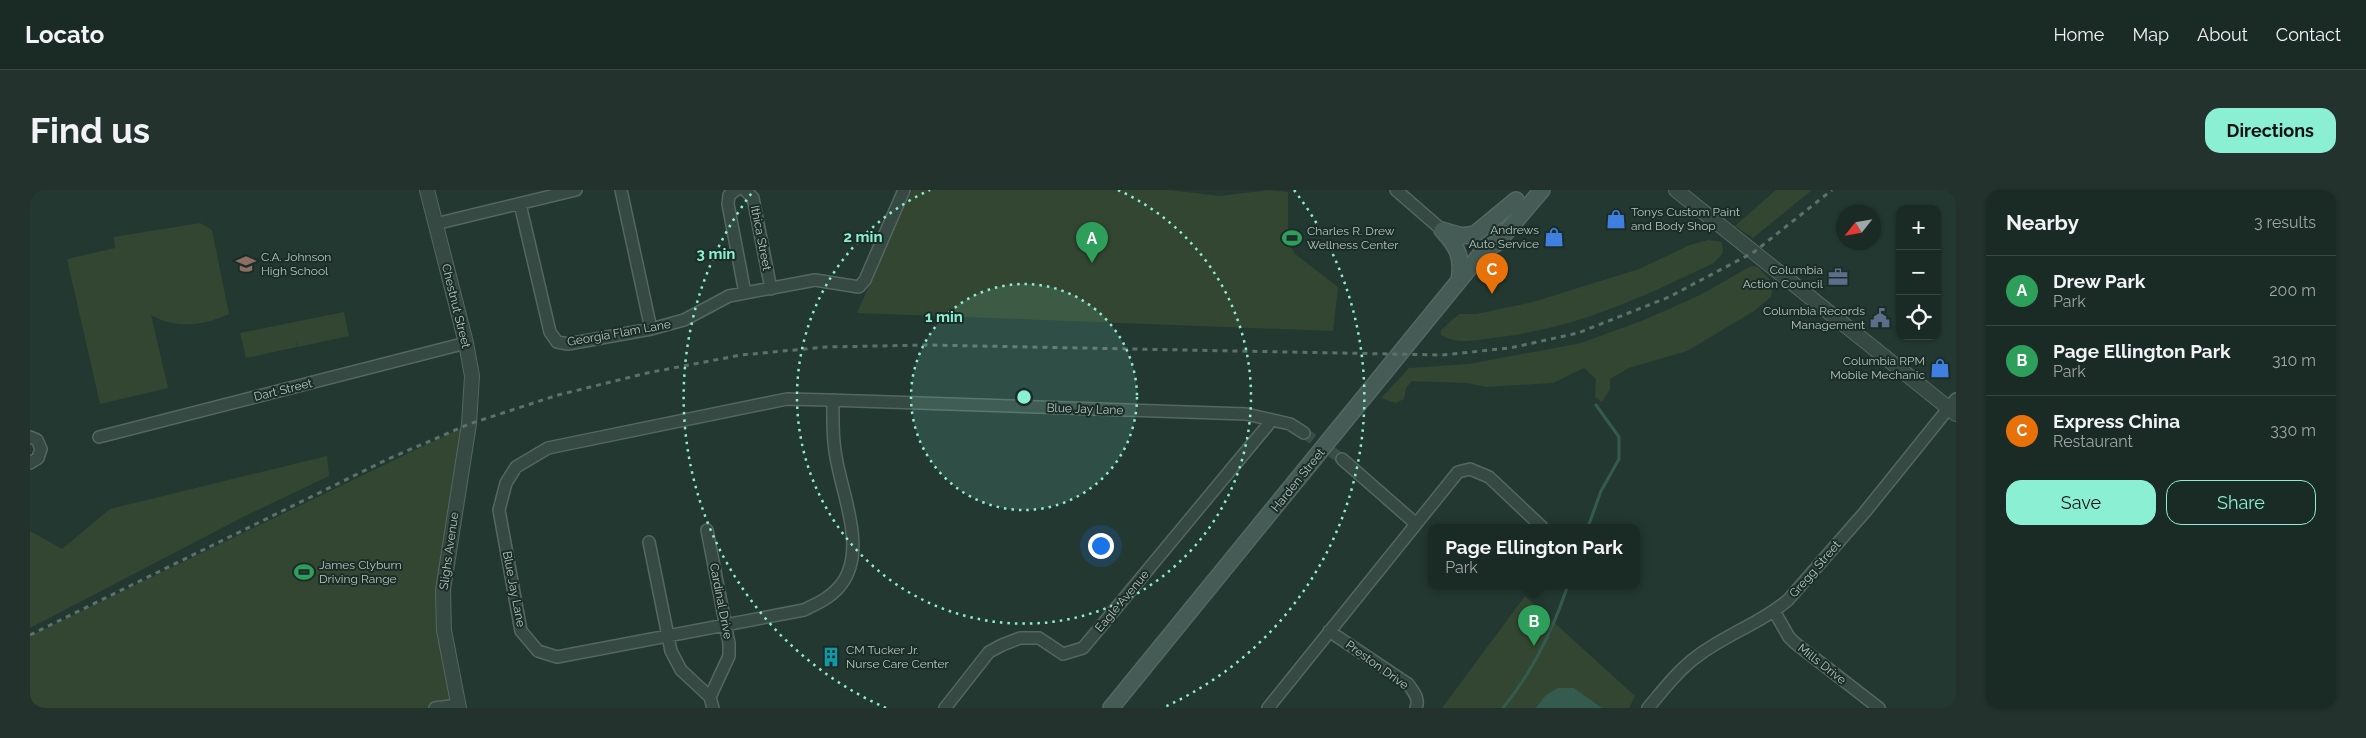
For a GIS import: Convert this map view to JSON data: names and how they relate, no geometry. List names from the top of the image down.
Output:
{
  "streets": {
    "main road": ["Harden Street"],
    "street": [
      "Ithica Street",
      "Chestnut Street",
      "Georgia Flam Lane",
      "Dart Street",
      "Blue Jay Lane",
      "Slighs Avenue",
      "Gregg Street",
      "Cardinal Drive",
      "Eagle Avenue",
      "Mills Drive",
      "Preston Drive"
    ]
  },
  "crossings": [
    ["Ithica Street", "Georgia Flam Lane"],
    ["Chestnut Street", "Dart Street"],
    ["Chestnut Street", "Slighs Avenue"],
    ["Blue Jay Lane", "Cardinal Drive"],
    ["Blue Jay Lane", "Eagle Avenue"],
    ["Gregg Street", "Mills Drive"]
  ],
  "places": {
    "shop": ["Tonys Custom Paint and Body Shop", "Andrews Auto Service", "Columbia RPM Mobile Mechanic"],
    "sports": ["Charles R. Drew Wellness Center", "James Clyburn Driving Range"],
    "school or university": ["C.A. Johnson High School"],
    "office": ["Columbia Action Council"],
    "public building": ["Columbia Records Management"],
    "building": ["CM Tucker Jr. Nurse Care Center"]
  },
  "north": "bottom left",
  "page": {
    "header": "Locato",
    "nav": [
      "Home",
      "Map",
      "About",
      "Contact"
    ],
    "buttons": [
      "Directions",
      ["Save", "Share"]
    ],
    "title": "Find us",
    "heading": ["Nearby", "3 results"],
    "map_buttons": ["+", "−"],
    "pins": ["A", "C", "B"],
    "list": [
      {
        "mark": "A",
        "name": "Drew Park",
        "note": "Park",
        "value": "200 m"
      },
      {
        "mark": "B",
        "name": "Page Ellington Park",
        "note": "Park",
        "value": "310 m"
      },
      {
        "mark": "C",
        "name": "Express China",
        "note": "Restaurant",
        "value": "330 m"
      }
    ],
    "popup": ["Page Ellington Park", "Park"]
  },
  "rings": ["2 min", "3 min", "1 min"]
}
